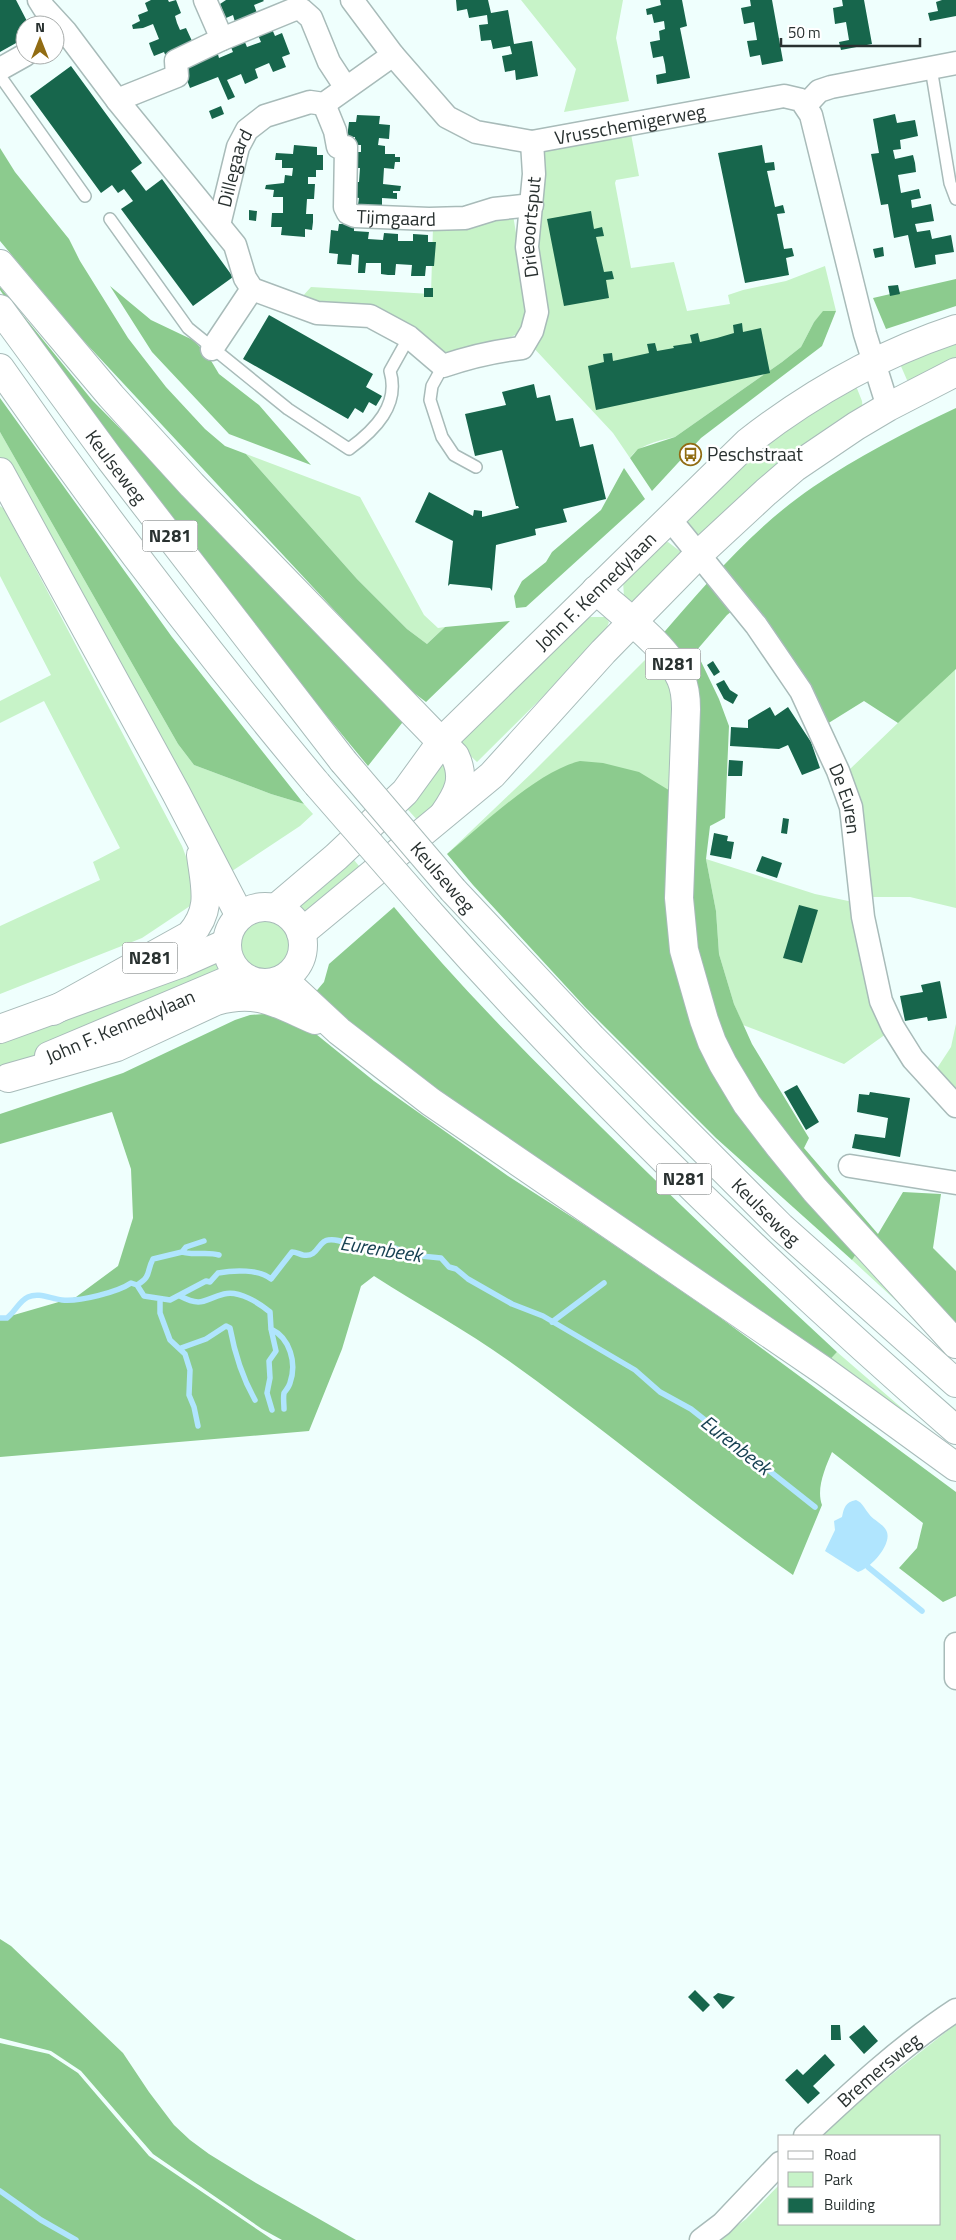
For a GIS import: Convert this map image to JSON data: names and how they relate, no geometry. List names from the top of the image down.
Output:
{
  "streets": {
    "main road": ["Keulseweg", "N281", "John F. Kennedylaan"],
    "street": [
      "Vrusschemigerweg",
      "Dillegaard",
      "Tijmgaard",
      "Drieoortsput",
      "De Euren",
      "Bremersweg"
    ]
  },
  "crossings": [
    ["Vrusschemigerweg", "Drieoortsput"],
    ["Dillegaard", "Tijmgaard"],
    ["Tijmgaard", "Drieoortsput"],
    ["N281", "John F. Kennedylaan"],
    ["John F. Kennedylaan", "De Euren"]
  ],
  "water": ["Eurenbeek"],
  "places": {
    "bus stop": ["Peschstraat"]
  },
  "legend": ["Road", "Park", "Building"],
  "scale_bar": "50 m",
  "north": "top"
}
